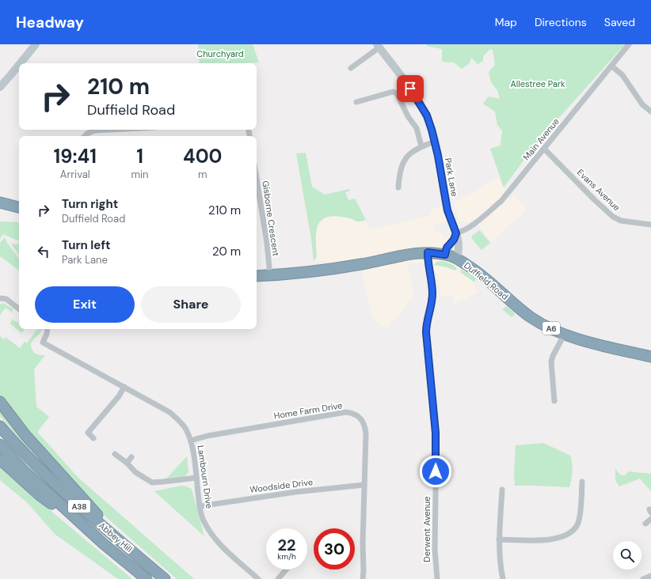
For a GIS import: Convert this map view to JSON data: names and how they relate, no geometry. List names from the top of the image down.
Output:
{
  "streets": {
    "highway": [
      "Duffield Road",
      "A6",
      "A38",
      "Abbey Hill"
    ],
    "street": [
      "Main Avenue",
      "Park Lane",
      "Evans Avenue",
      "Gisborne Crescent",
      "Home Farm Drive",
      "Lambourn Drive",
      "Woodside Drive",
      "Derwent Avenue"
    ]
  },
  "crossings": [
    ["Main Avenue", "Park Lane"],
    ["Main Avenue", "Evans Avenue"],
    ["Park Lane", "Duffield Road"],
    ["Gisborne Crescent", "Duffield Road"],
    ["Duffield Road", "Derwent Avenue"],
    ["Home Farm Drive", "Lambourn Drive"],
    ["Home Farm Drive", "Woodside Drive"],
    ["Lambourn Drive", "Woodside Drive"]
  ],
  "parks": ["Churchyard", "Allestree Park"],
  "page": {
    "header": "Headway",
    "nav": ["Map", "Directions", "Saved"],
    "turn": ["210 m", "Duffield Road"],
    "eta": [
      "19:41",
      "Arrival",
      "1",
      "min",
      "400",
      "m"
    ],
    "list": [
      {
        "name": "Turn right",
        "note": "Duffield Road",
        "value": "210 m"
      },
      {
        "name": "Turn left",
        "note": "Park Lane",
        "value": "20 m"
      }
    ],
    "buttons": ["Exit", "Share"],
    "speed": "22 km/h",
    "limit": "30"
  }
}
